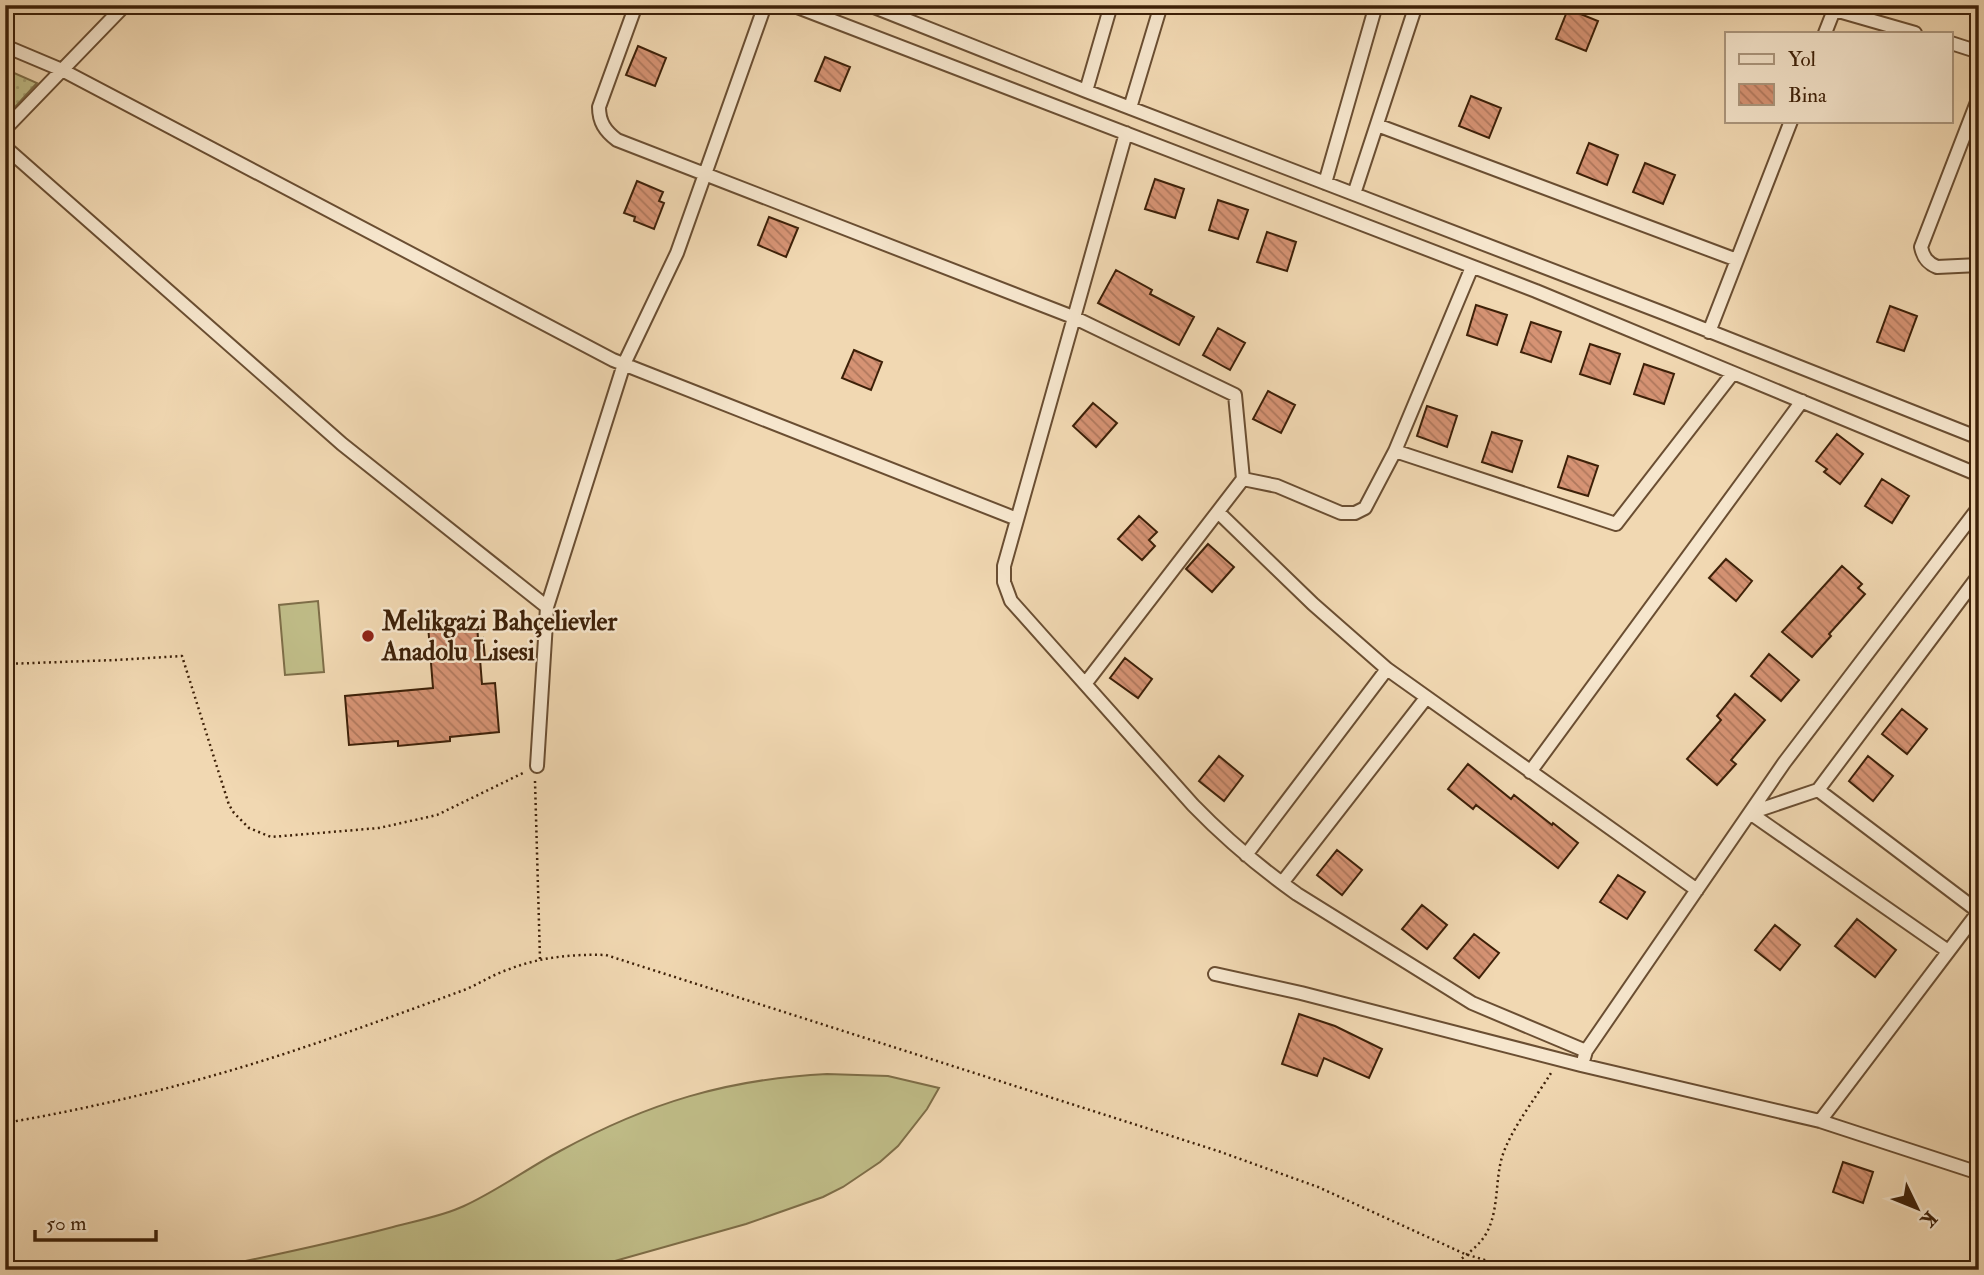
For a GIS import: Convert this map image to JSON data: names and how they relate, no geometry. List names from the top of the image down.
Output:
{
  "places": ["Melikgazi Bahçelievler Anadolu Lisesi"],
  "legend": ["Yol", "Bina"],
  "scale_bar": "50 m",
  "north": "bottom right"
}
